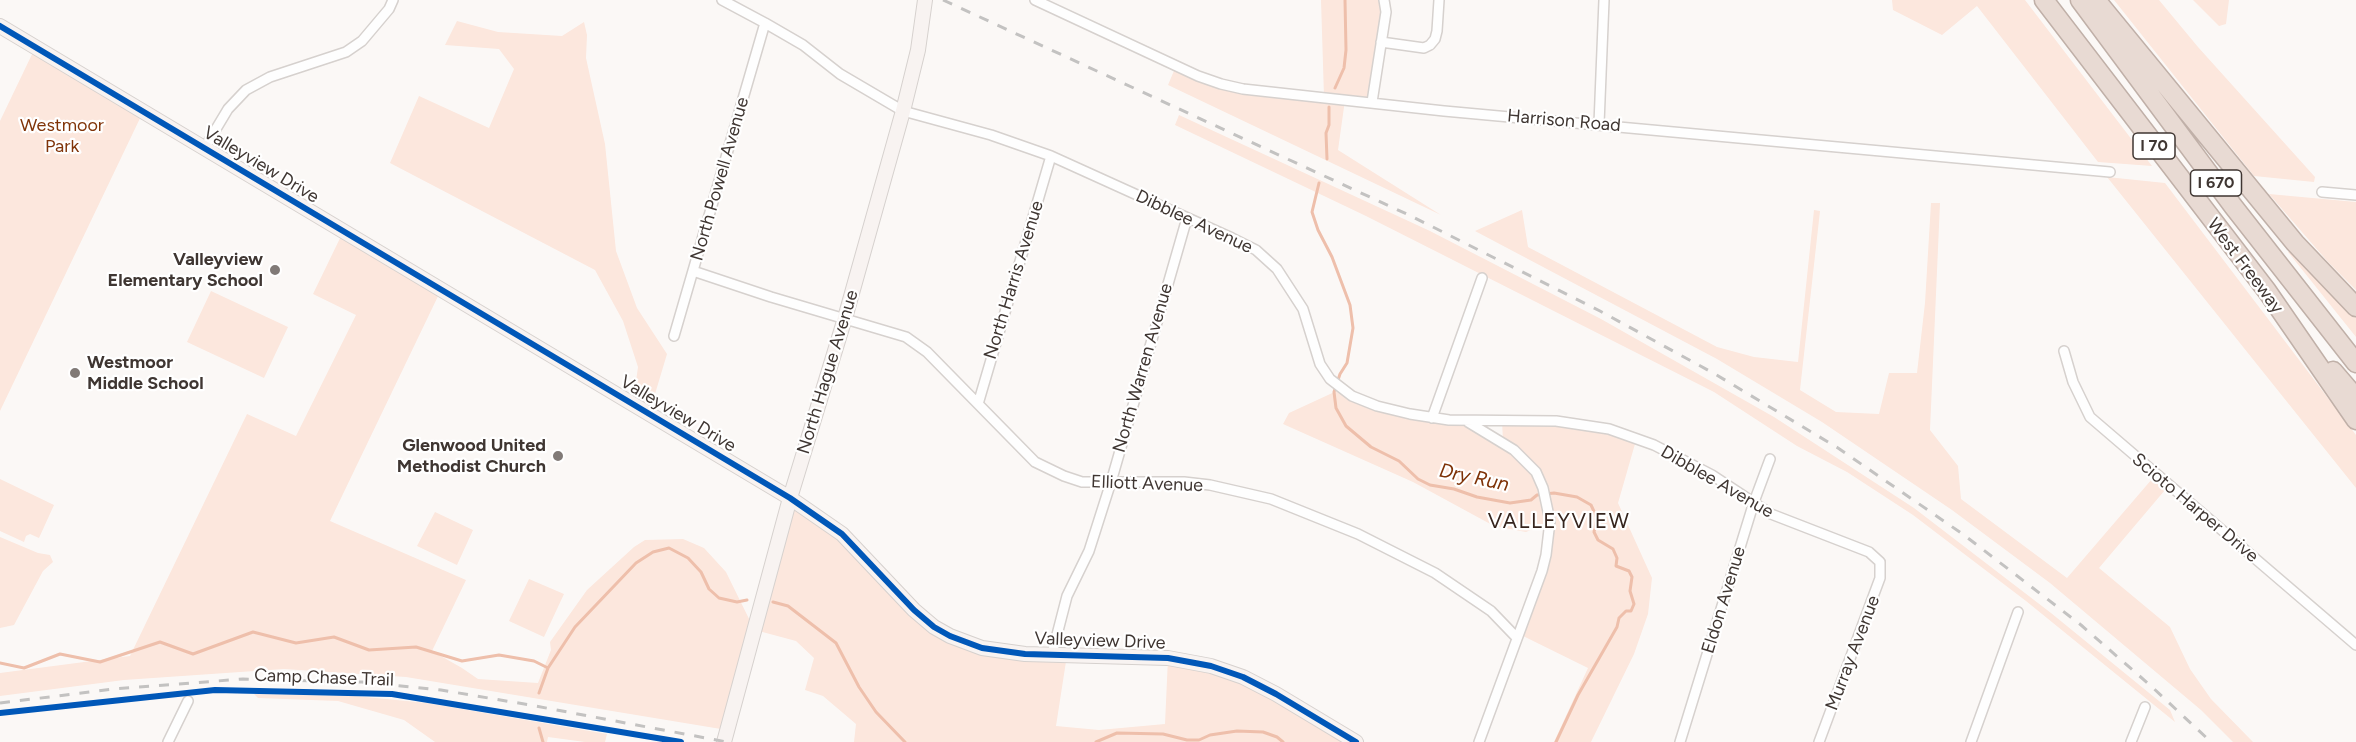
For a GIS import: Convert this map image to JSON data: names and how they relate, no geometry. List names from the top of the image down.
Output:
{
  "streets": {
    "highway": ["I 70", "I 670", "West Freeway"],
    "street": [
      "Harrison Road",
      "Valleyview Drive",
      "North Powell Avenue",
      "Dibblee Avenue",
      "North Harris Avenue",
      "North Warren Avenue",
      "North Hague Avenue",
      "Elliott Avenue",
      "Scioto Harper Drive",
      "Eldon Avenue",
      "Murray Avenue"
    ],
    "cycle path": ["Camp Chase Trail"]
  },
  "crossings": [
    ["Valleyview Drive", "North Warren Avenue"],
    ["Valleyview Drive", "North Hague Avenue"],
    ["North Powell Avenue", "Dibblee Avenue"],
    ["North Powell Avenue", "Elliott Avenue"],
    ["Dibblee Avenue", "North Harris Avenue"],
    ["Dibblee Avenue", "North Warren Avenue"],
    ["Dibblee Avenue", "North Hague Avenue"],
    ["Dibblee Avenue", "Eldon Avenue"],
    ["Dibblee Avenue", "Murray Avenue"],
    ["North Harris Avenue", "Elliott Avenue"],
    ["North Warren Avenue", "Elliott Avenue"],
    ["North Hague Avenue", "Elliott Avenue"]
  ],
  "districts": ["VALLEYVIEW"],
  "water": ["Dry Run"],
  "parks": ["Westmoor Park"],
  "places": ["Valleyview Elementary School", "Westmoor Middle School", "Glenwood United Methodist Church"]
}
